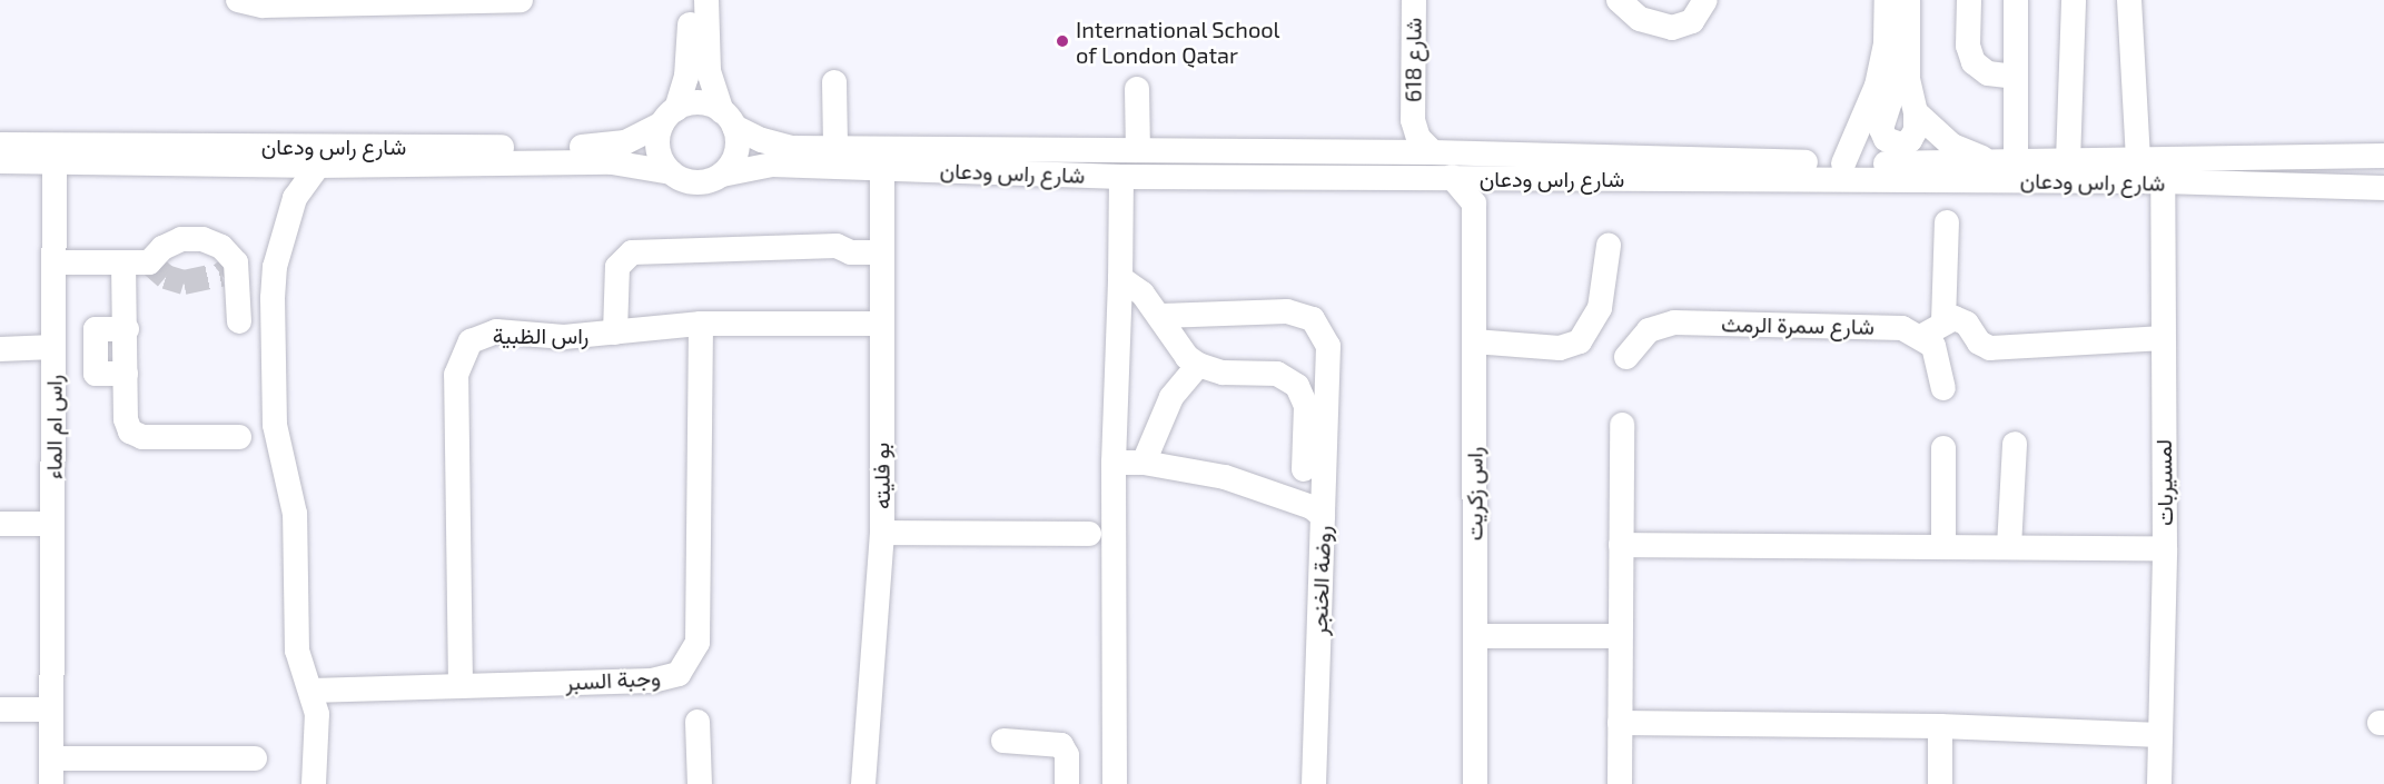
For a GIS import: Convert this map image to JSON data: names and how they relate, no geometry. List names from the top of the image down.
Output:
{
  "streets": {
    "street": [
      "شارع 618",
      "شارع راس ودعان",
      "شارع سمرة الرمث",
      "راس الظبية",
      "راس ام الماء",
      "بو فليته",
      "لمسيربات",
      "راس زكريت",
      "روضة الخنجر",
      "وجبة السبر"
    ]
  },
  "crossings": [
    ["شارع 618", "شارع راس ودعان"],
    ["شارع راس ودعان", "راس ام الماء"],
    ["شارع راس ودعان", "بو فليته"],
    ["شارع راس ودعان", "لمسيربات"],
    ["شارع راس ودعان", "وجبة السبر"],
    ["راس الظبية", "بو فليته"],
    ["راس الظبية", "وجبة السبر"]
  ],
  "places": ["International School of London Qatar"]
}
